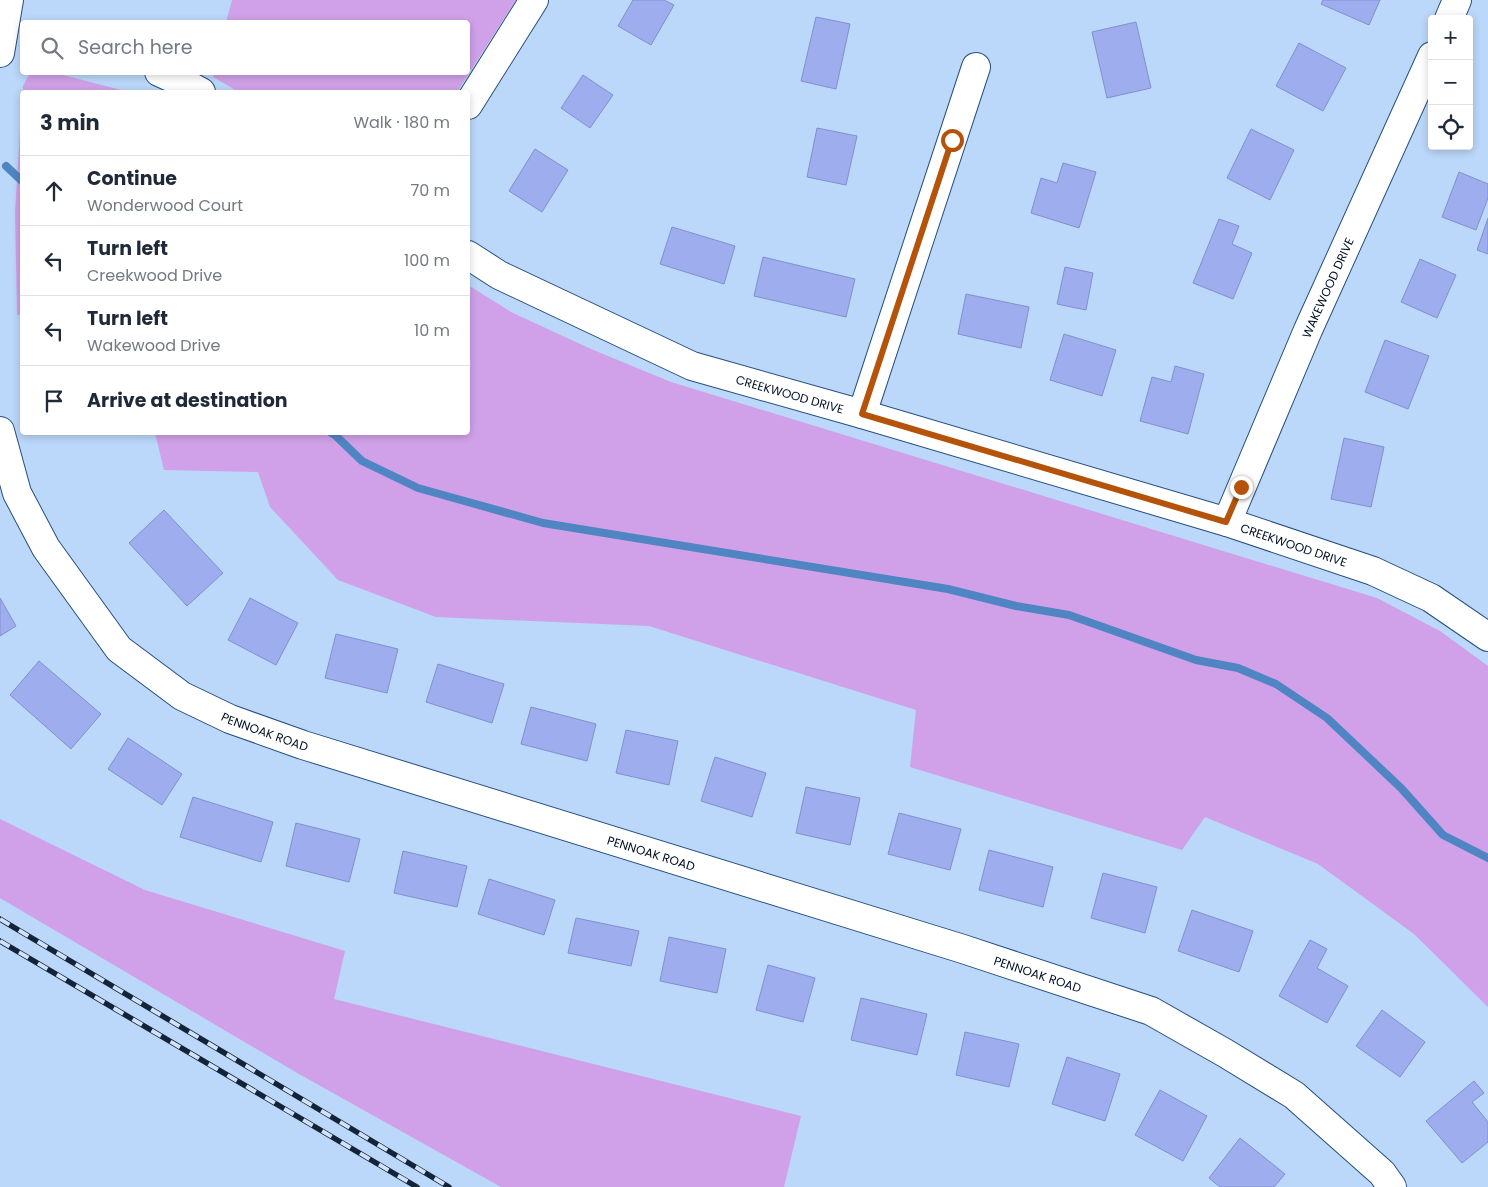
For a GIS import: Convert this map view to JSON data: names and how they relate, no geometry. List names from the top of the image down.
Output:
{
  "streets": {
    "street": ["WAKEWOOD DRIVE", "CREEKWOOD DRIVE", "PENNOAK ROAD"]
  },
  "crossings": [
    ["WAKEWOOD DRIVE", "CREEKWOOD DRIVE"]
  ],
  "page": {
    "map_buttons": ["+", "−"],
    "search": "Search here",
    "heading": ["3 min", "Walk · 180 m"],
    "list": [
      ["Continue", "Wonderwood Court", "70 m"],
      ["Turn left", "Creekwood Drive", "100 m"],
      ["Turn left", "Wakewood Drive", "10 m"],
      "Arrive at destination"
    ]
  }
}
